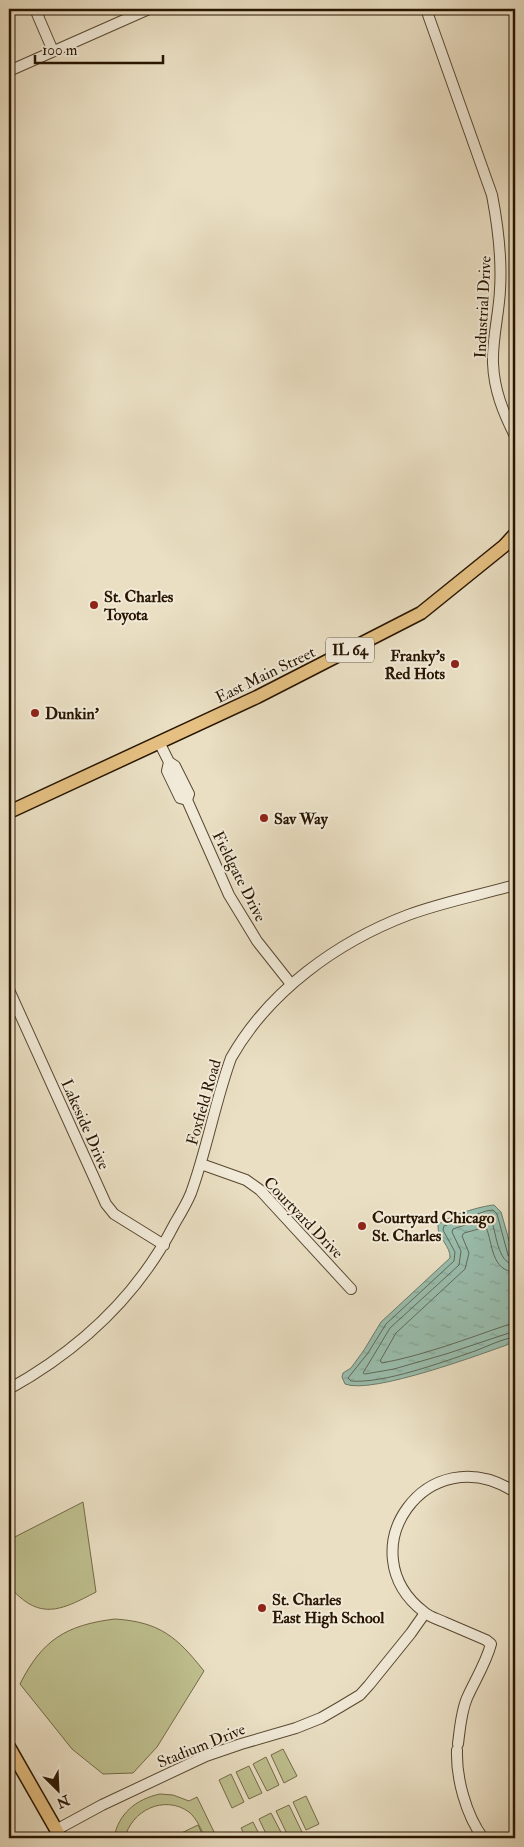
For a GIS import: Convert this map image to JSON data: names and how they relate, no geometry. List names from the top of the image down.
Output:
{
  "streets": {
    "main road": ["IL 64", "East Main Street"],
    "street": [
      "Industrial Drive",
      "Fieldgate Drive",
      "Foxfield Road",
      "Lakeside Drive",
      "Courtyard Drive",
      "Stadium Drive"
    ]
  },
  "crossings": [
    ["East Main Street", "Fieldgate Drive"],
    ["Fieldgate Drive", "Foxfield Road"],
    ["Foxfield Road", "Lakeside Drive"],
    ["Foxfield Road", "Courtyard Drive"]
  ],
  "places": [
    "St. Charles Toyota",
    "Franky's Red Hots",
    "Dunkin'",
    "Sav Way",
    "Courtyard Chicago St. Charles",
    "St. Charles East High School"
  ],
  "scale_bar": "100 m",
  "north": "bottom right"
}
